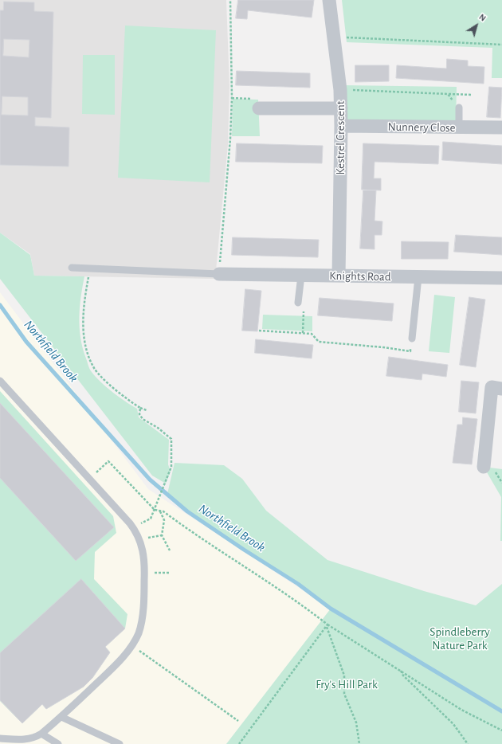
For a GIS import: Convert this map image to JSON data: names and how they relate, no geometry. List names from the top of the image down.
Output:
{
  "streets": {
    "street": ["Nunnery Close", "Kestrel Crescent", "Knights Road"]
  },
  "crossings": [
    ["Nunnery Close", "Kestrel Crescent"],
    ["Kestrel Crescent", "Knights Road"]
  ],
  "water": ["Northfield Brook"],
  "parks": ["Spindleberry Nature Park", "Fry's Hill Park"],
  "north": "top right"
}
